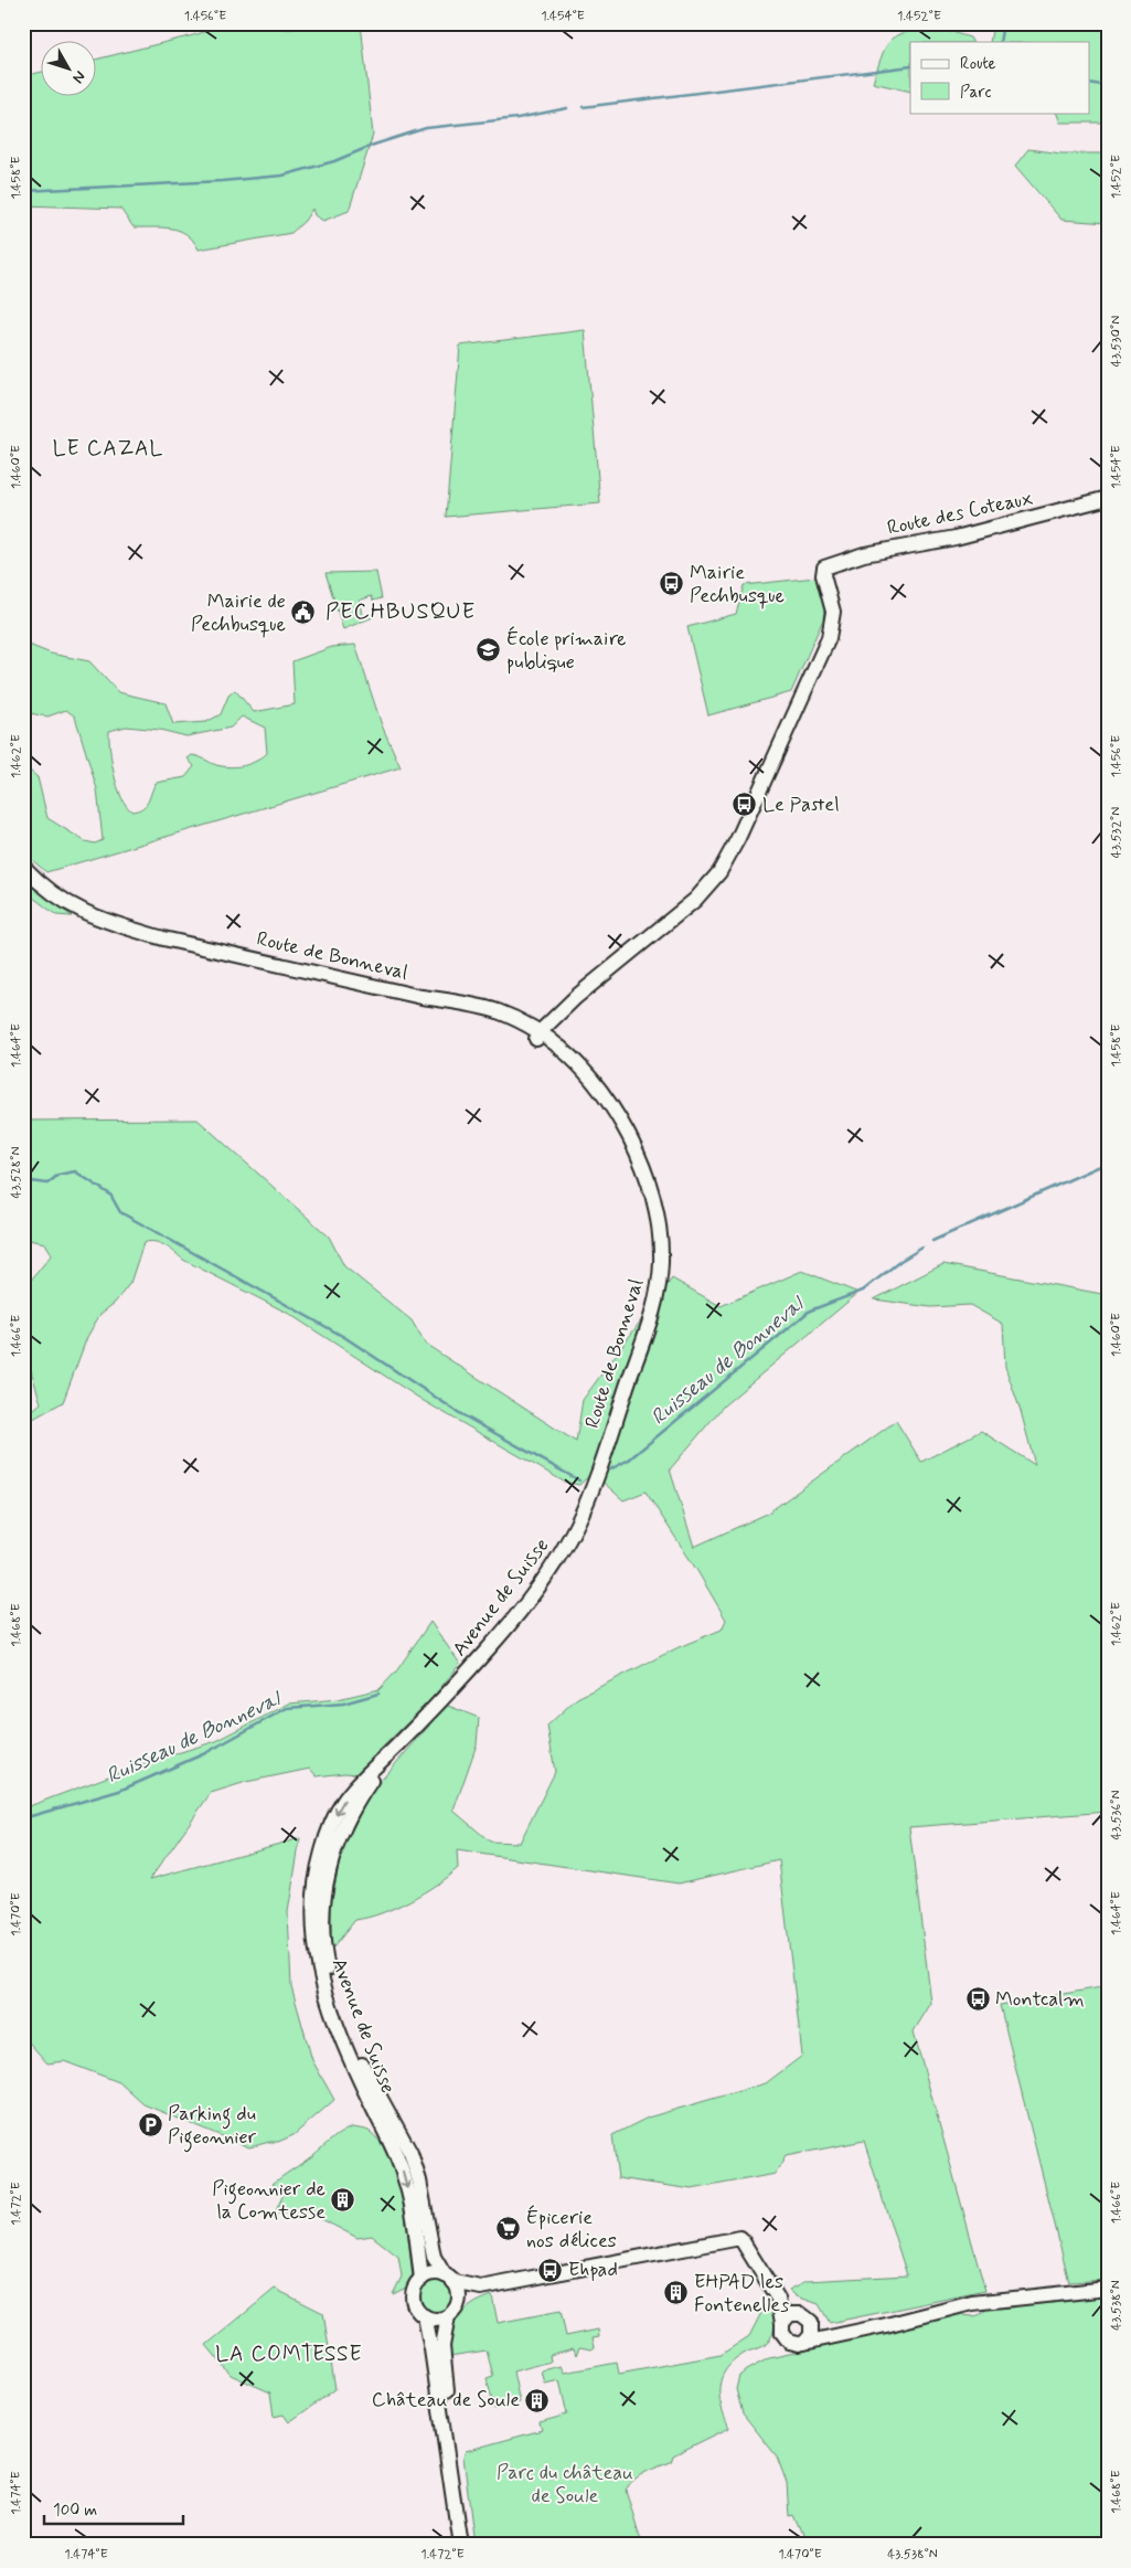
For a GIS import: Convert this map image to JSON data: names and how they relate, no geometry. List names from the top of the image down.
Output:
{
  "streets": {
    "street": ["Route des Coteaux", "Route de Bonneval", "Avenue de Suisse"]
  },
  "crossings": [
    ["Route des Coteaux", "Route de Bonneval"],
    ["Route de Bonneval", "Avenue de Suisse"]
  ],
  "districts": ["LE CAZAL", "PECHBUSQUE", "LA COMTESSE"],
  "water": ["Ruisseau de Bonneval"],
  "parks": ["Parc du château de Soule"],
  "places": {
    "bus stop": [
      "Mairie Pechbusque",
      "Le Pastel",
      "Montcalm",
      "Ehpad"
    ],
    "public building": ["Mairie de Pechbusque"],
    "school or university": ["École primaire publique"],
    "parking": ["Parking du Pigeonnier"],
    "building": ["Pigeonnier de la Comtesse", "EHPAD les Fontenelles", "Château de Soule"],
    "supermarket": ["Épicerie nos délices"]
  },
  "legend": ["Route", "Parc"],
  "scale_bar": "100 m",
  "north": "bottom right",
  "coordinates": [
    "1.456°E",
    "1.454°E",
    "1.452°E",
    "1.458°E",
    "43.530°N",
    "1.460°E",
    "1.462°E",
    "43.532°N",
    "1.464°E",
    "43.528°N",
    "1.466°E",
    "1.468°E",
    "43.536°N",
    "1.470°E",
    "1.472°E",
    "43.538°N",
    "1.474°E"
  ]
}
